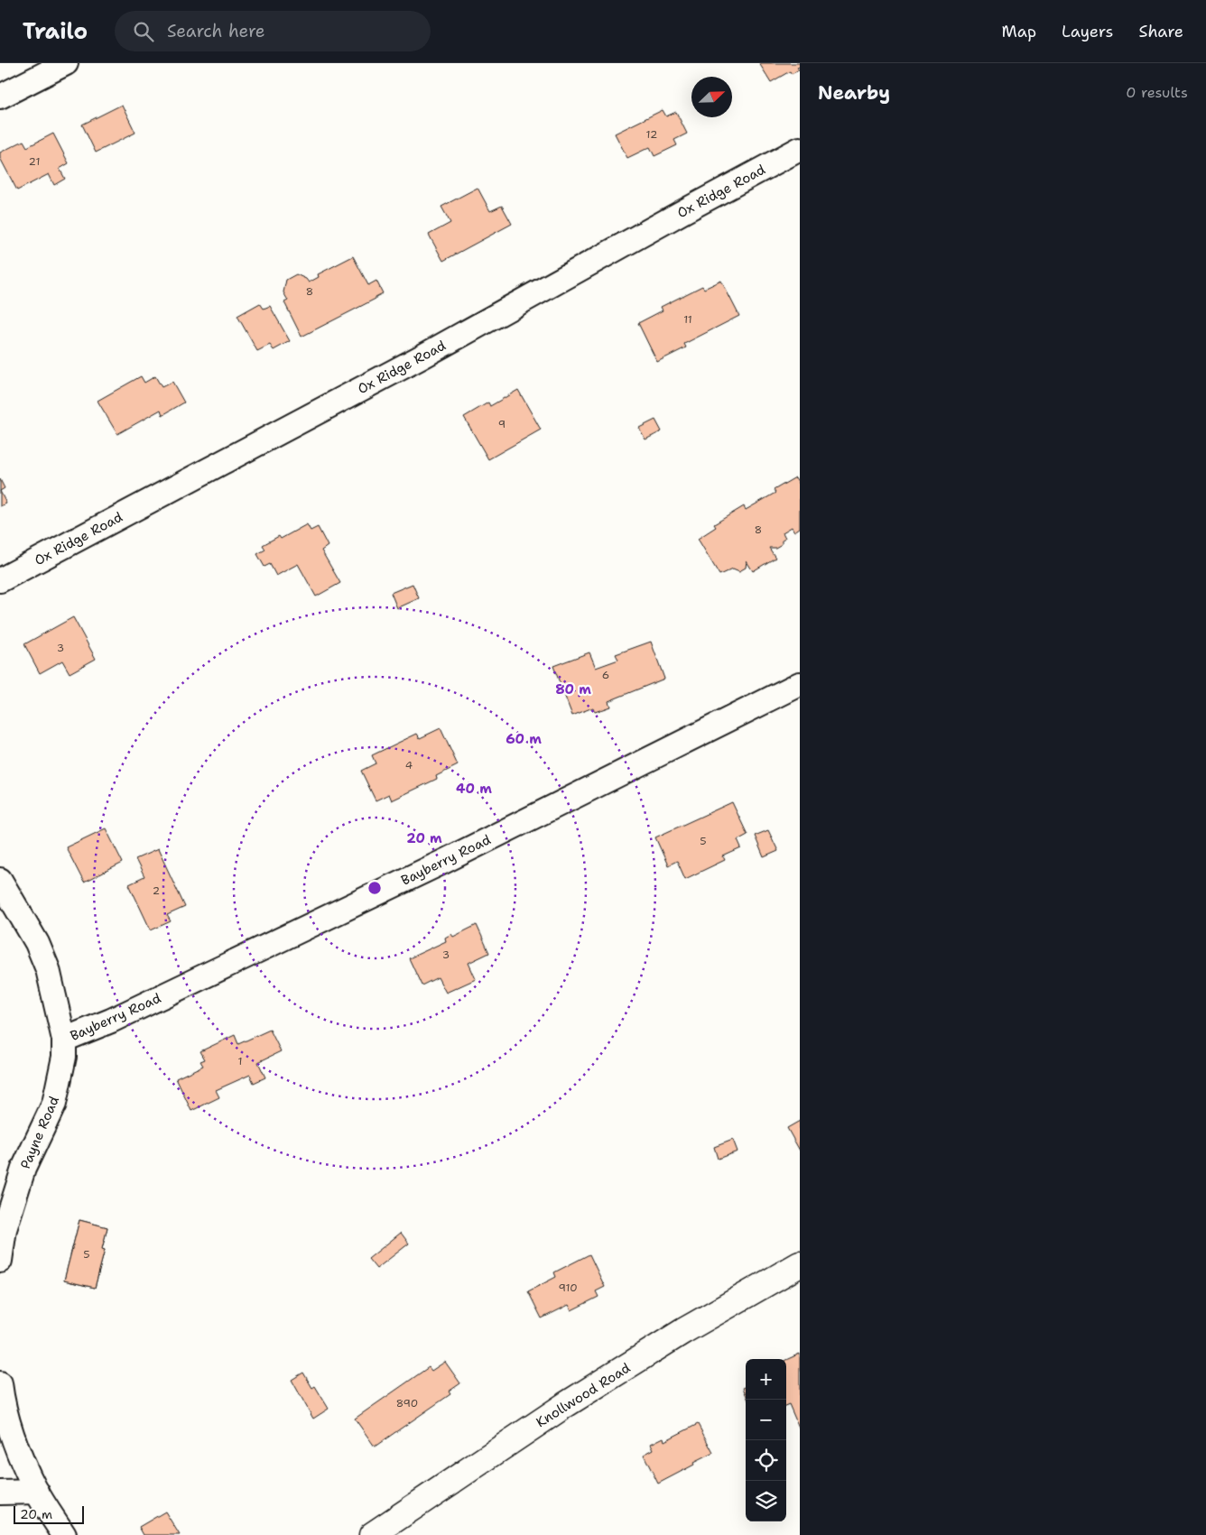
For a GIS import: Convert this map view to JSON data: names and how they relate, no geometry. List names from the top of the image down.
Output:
{
  "streets": {
    "main road": ["Knollwood Road"],
    "street": ["Ox Ridge Road", "Bayberry Road", "Payne Road"]
  },
  "crossings": [
    ["Bayberry Road", "Payne Road"]
  ],
  "house_numbers": [
    "12",
    "21",
    "8",
    "11",
    "9",
    "8",
    "3",
    "6",
    "4",
    "5",
    "2",
    "3",
    "1",
    "5",
    "910",
    "890"
  ],
  "scale_bar": "20 m",
  "north": "top right",
  "page": {
    "header": "Trailo",
    "search": "Search here",
    "nav": ["Map", "Layers", "Share"],
    "heading": ["Nearby", "0 results"],
    "map_buttons": ["+", "−"],
    "scale": "20 m"
  },
  "rings": [
    "80 m",
    "60 m",
    "40 m",
    "20 m"
  ]
}
